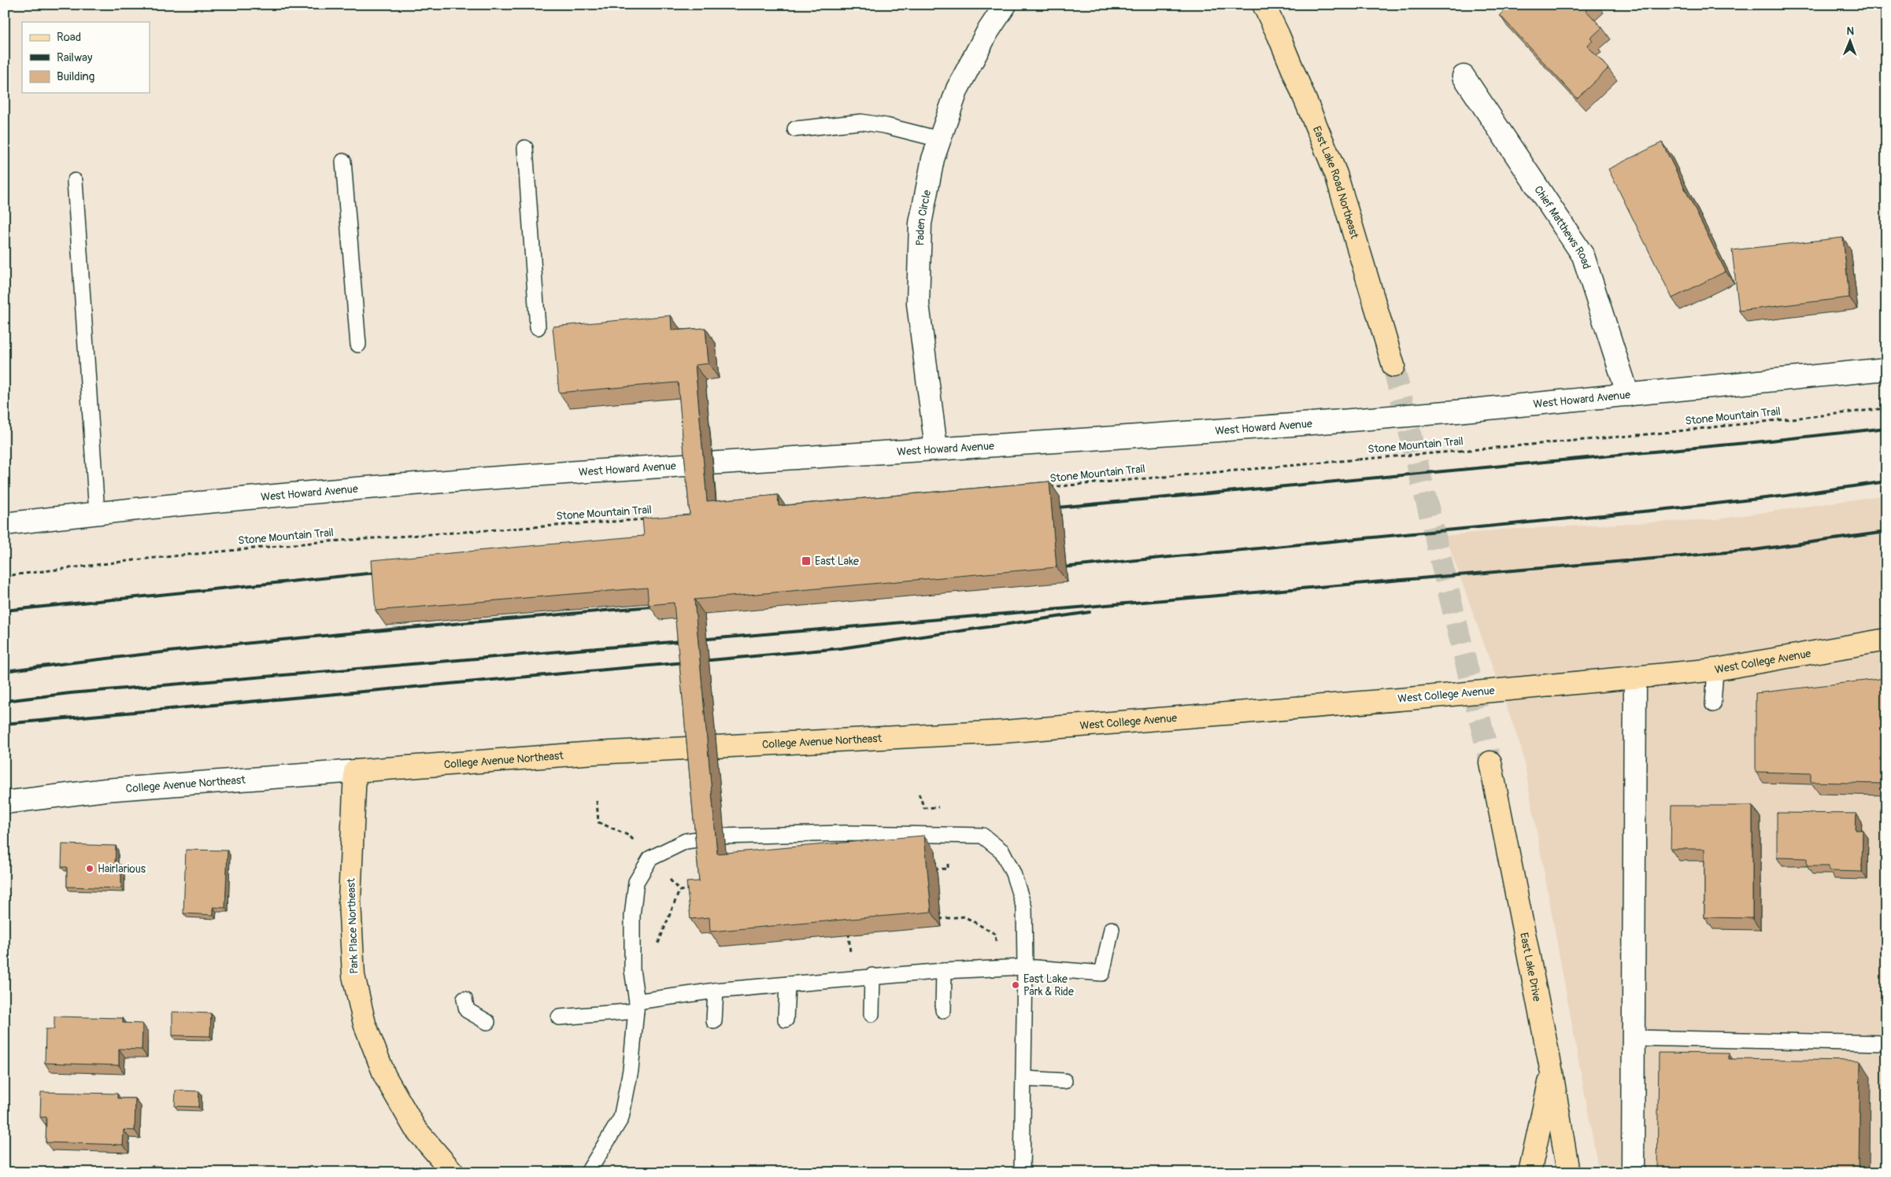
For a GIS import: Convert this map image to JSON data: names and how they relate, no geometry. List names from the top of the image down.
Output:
{
  "streets": {
    "main road": [
      "East Lake Road Northeast",
      "Paden Circle",
      "Chief Matthews Road",
      "West Howard Avenue",
      "West College Avenue",
      "College Avenue Northeast",
      "Park Place Northeast",
      "East Lake Drive"
    ],
    "path": ["Stone Mountain Trail"]
  },
  "crossings": [
    ["Paden Circle", "West Howard Avenue"],
    ["Chief Matthews Road", "West Howard Avenue"],
    ["West College Avenue", "College Avenue Northeast"],
    ["College Avenue Northeast", "Park Place Northeast"]
  ],
  "places": {
    "transit": ["East Lake"],
    "other": ["Hairlarious", "East Lake Park & Ride"]
  },
  "legend": ["Road", "Railway", "Building"],
  "north": "top"
}
